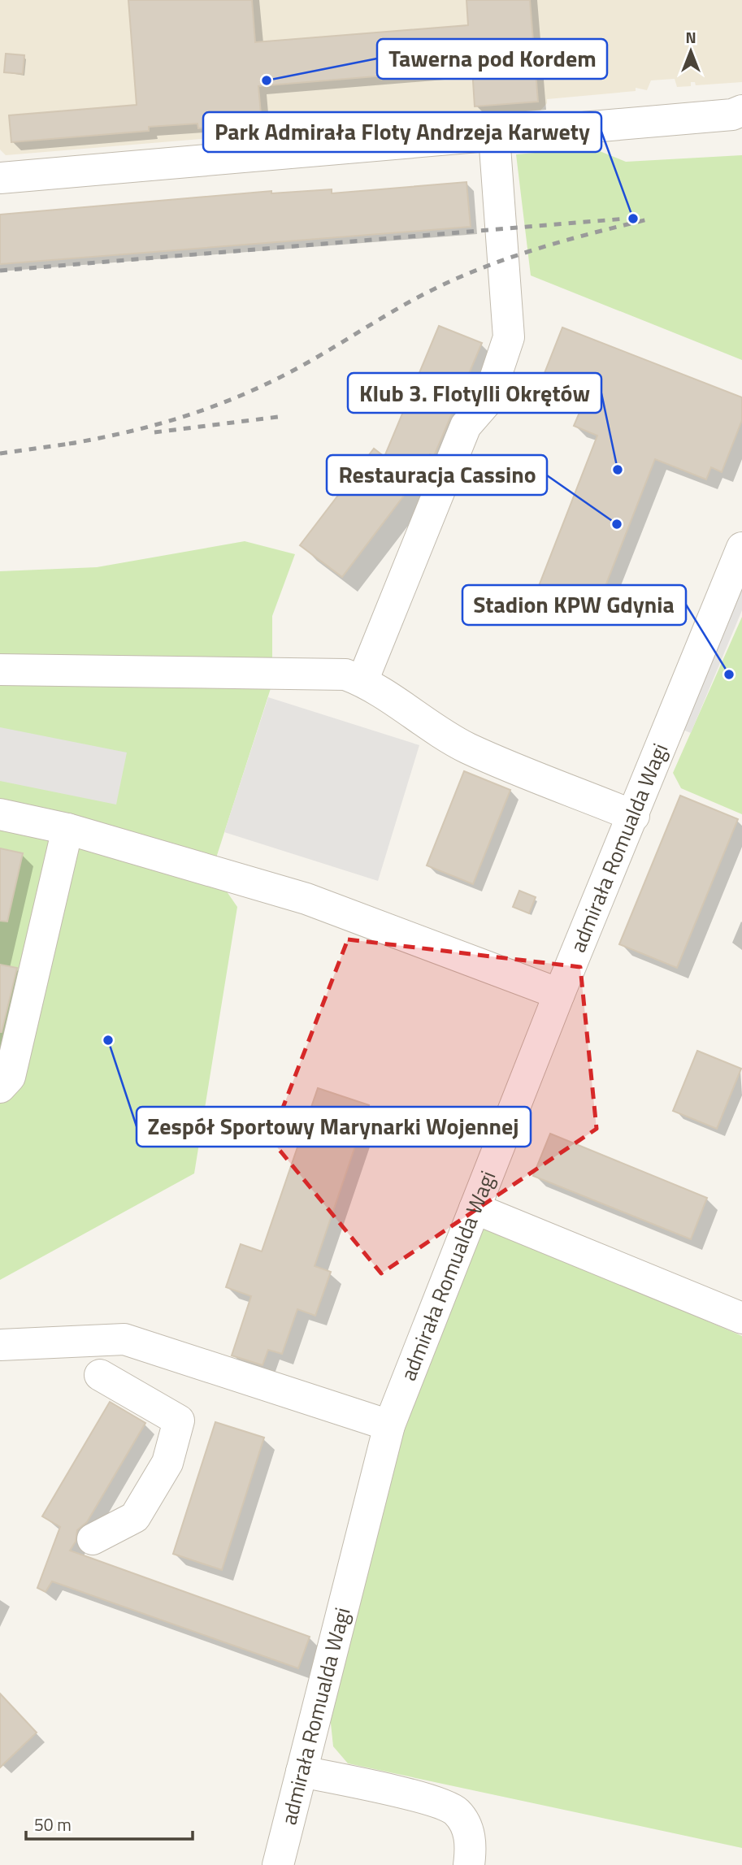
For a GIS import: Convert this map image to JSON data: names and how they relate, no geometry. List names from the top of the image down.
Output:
{
  "streets": {
    "street": ["admirała Romualda Wagi"]
  },
  "places": [
    "Tawerna pod Kordem",
    "Park Admirała Floty Andrzeja Karwety",
    "Klub 3. Flotylli Okrętów",
    "Restauracja Cassino",
    "Stadion KPW Gdynia",
    "Zespół Sportowy Marynarki Wojennej"
  ],
  "scale_bar": "50 m",
  "north": "top"
}
